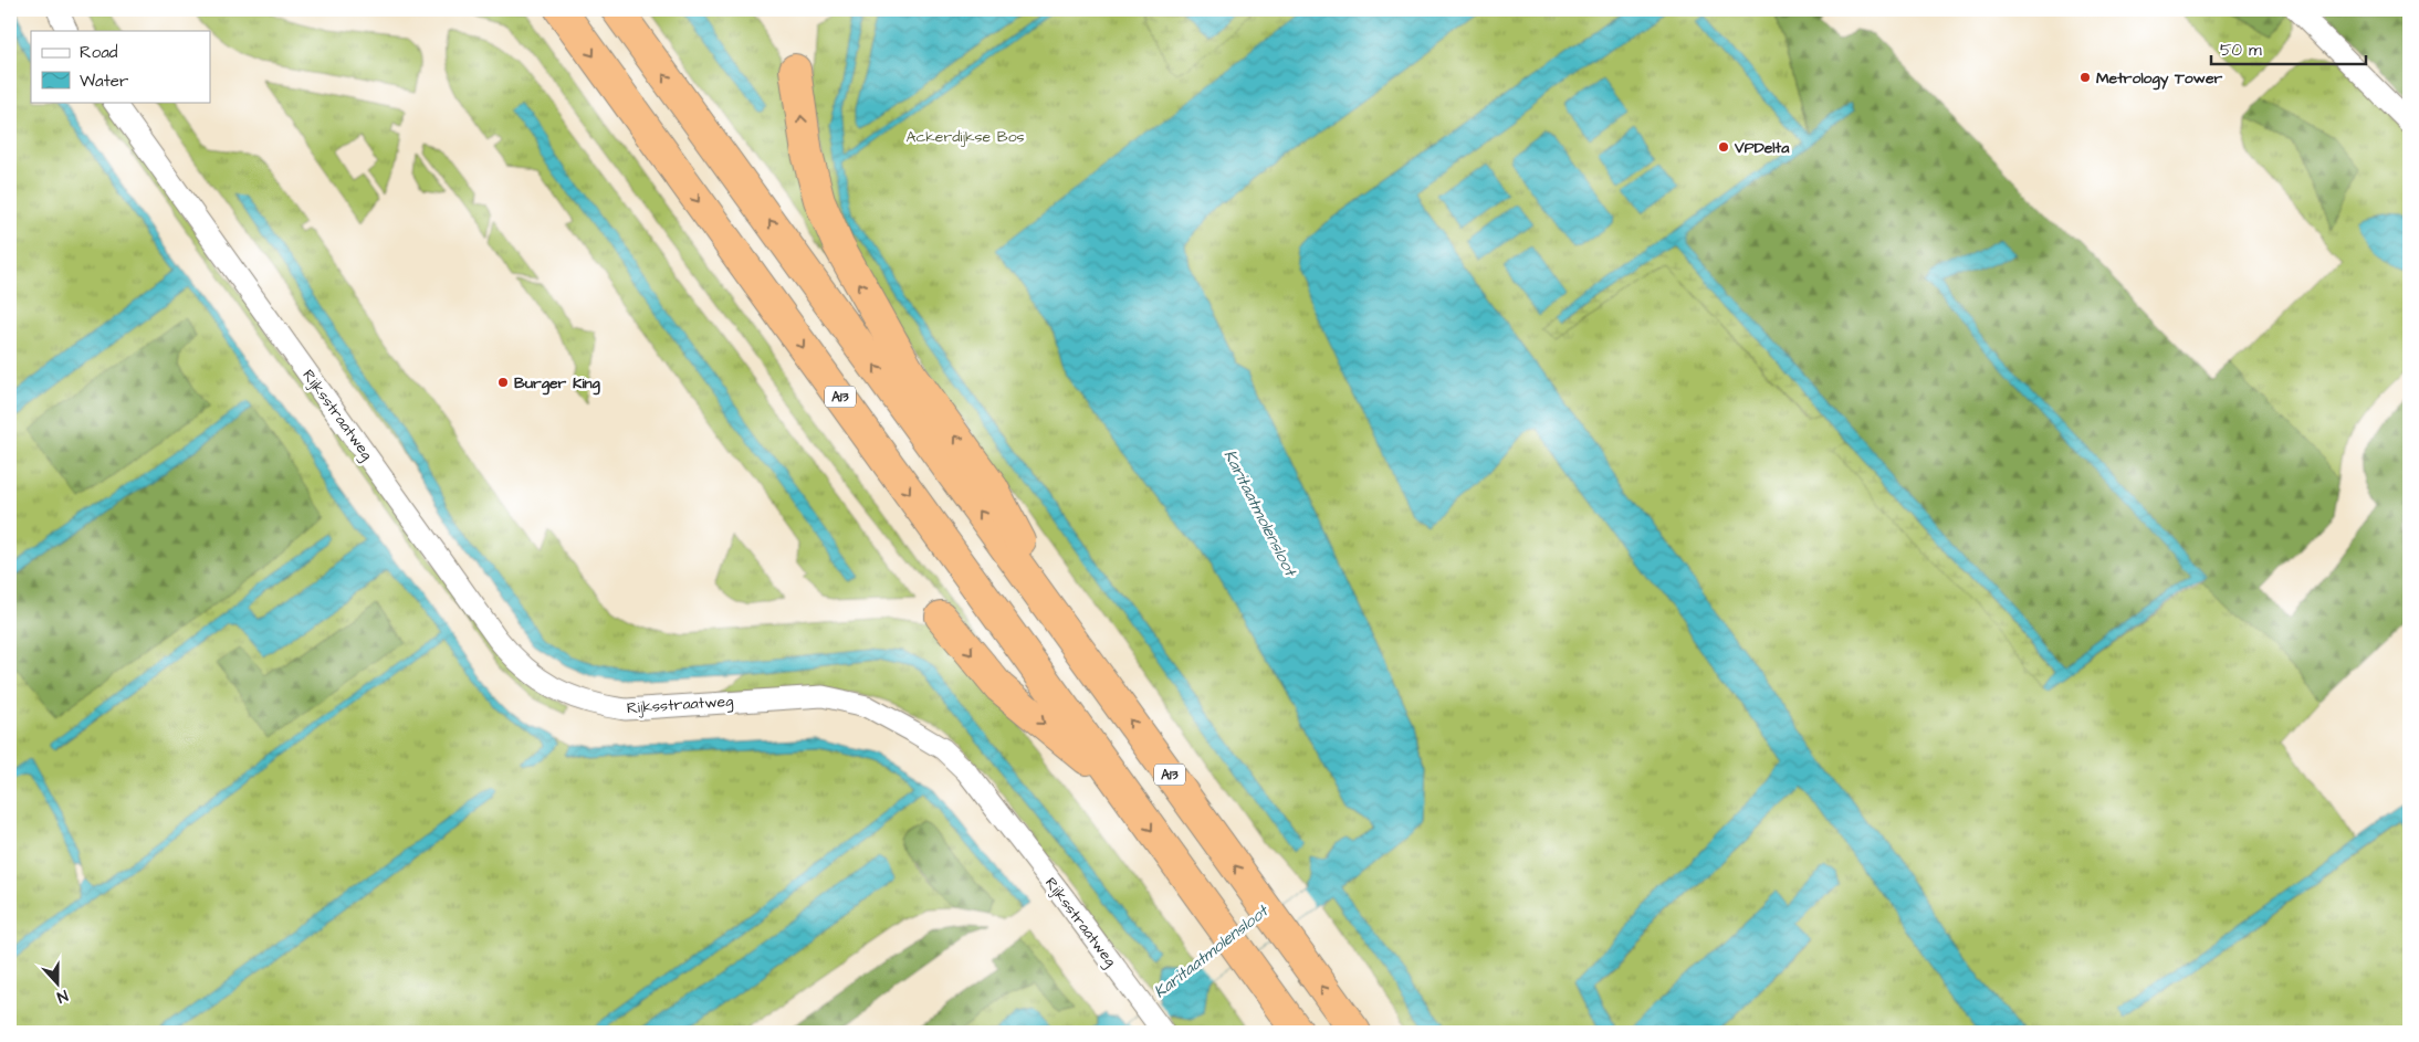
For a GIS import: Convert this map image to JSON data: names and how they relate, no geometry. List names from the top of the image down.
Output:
{
  "streets": {
    "highway": ["A13"],
    "street": ["Rijksstraatweg"]
  },
  "water": ["Karitaatmolensloot"],
  "parks": ["Ackerdijkse Bos"],
  "places": ["Metrology Tower", "VPDelta", "Burger King"],
  "legend": ["Road", "Water"],
  "scale_bar": "50 m",
  "north": "bottom"
}
